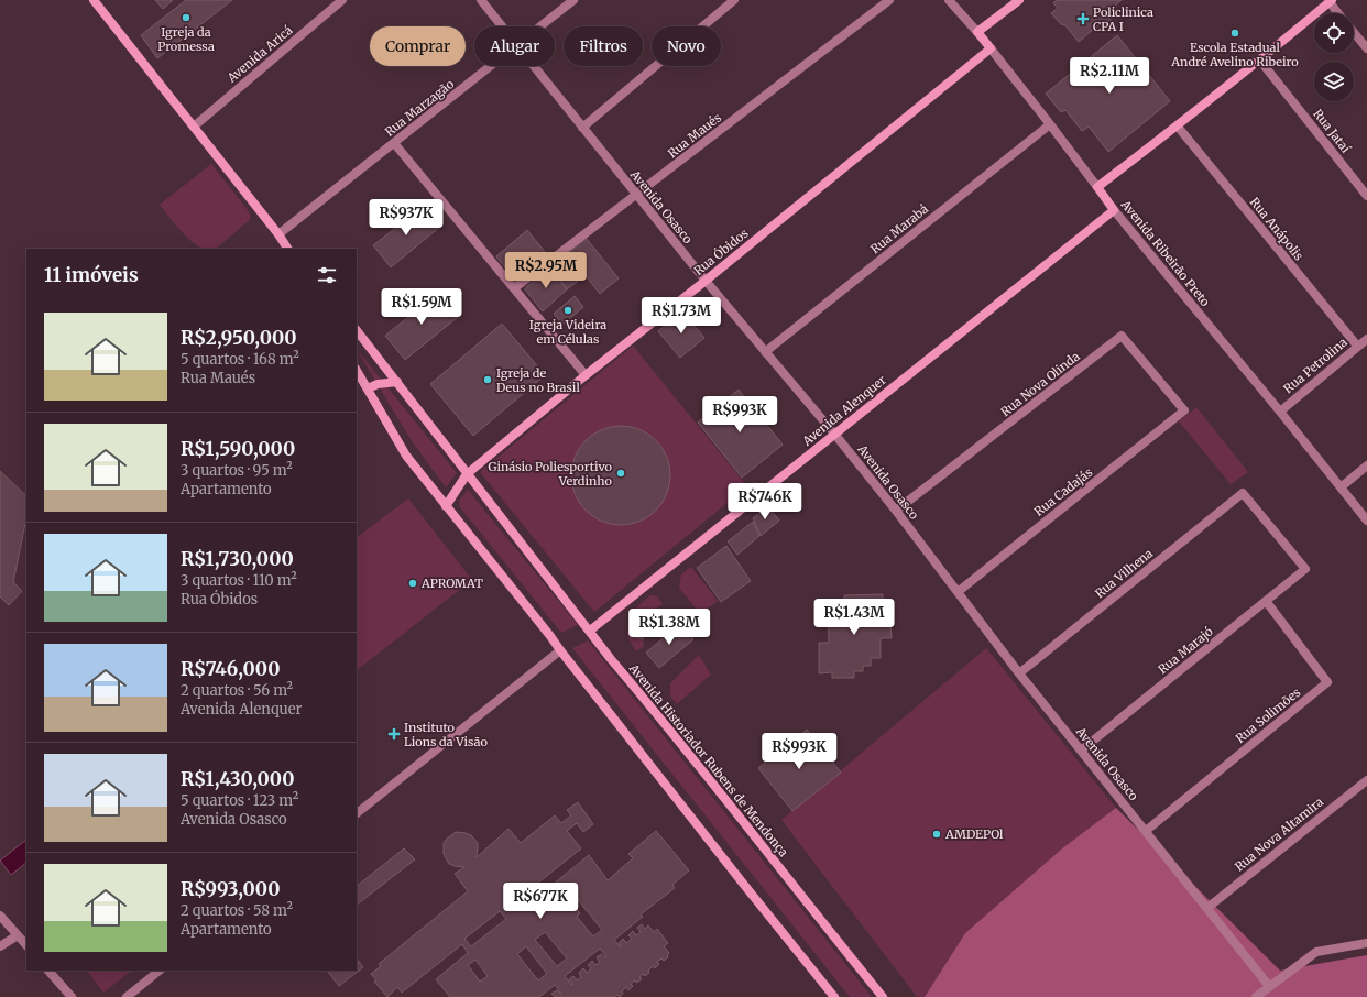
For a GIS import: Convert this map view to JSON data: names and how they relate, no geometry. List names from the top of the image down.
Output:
{
  "streets": {
    "main road": [
      "Rua Óbidos",
      "Avenida Ribeirão Preto",
      "Avenida Alenquer",
      "Avenida Historiador Rubens de Mendonça"
    ],
    "street": [
      "Avenida Aricá",
      "Rua Marzagão",
      "Rua Jataí",
      "Rua Maués",
      "Avenida Osasco",
      "Rua Marabá",
      "Rua Anápolis",
      "Rua Petrolina",
      "Rua Nova Olinda",
      "Rua Cadajás",
      "Rua Vilhena",
      "Rua Marajó",
      "Rua Solimões",
      "Rua Nova Altamira"
    ]
  },
  "crossings": [
    ["Rua Maués", "Avenida Osasco"],
    ["Avenida Osasco", "Rua Marabá"],
    ["Avenida Osasco", "Rua Óbidos"],
    ["Avenida Osasco", "Rua Nova Olinda"],
    ["Avenida Osasco", "Avenida Alenquer"],
    ["Avenida Osasco", "Rua Cadajás"],
    ["Avenida Osasco", "Rua Vilhena"],
    ["Avenida Osasco", "Rua Marajó"],
    ["Avenida Osasco", "Rua Solimões"],
    ["Avenida Osasco", "Rua Nova Altamira"],
    ["Rua Marabá", "Avenida Ribeirão Preto"],
    ["Rua Anápolis", "Rua Petrolina"],
    ["Rua Óbidos", "Avenida Ribeirão Preto"],
    ["Rua Óbidos", "Avenida Historiador Rubens de Mendonça"],
    ["Avenida Ribeirão Preto", "Rua Petrolina"],
    ["Avenida Ribeirão Preto", "Avenida Alenquer"],
    ["Rua Nova Olinda", "Rua Cadajás"],
    ["Avenida Alenquer", "Avenida Historiador Rubens de Mendonça"],
    ["Rua Vilhena", "Rua Marajó"],
    ["Rua Marajó", "Rua Solimões"]
  ],
  "places": {
    "other": [
      "Igreja da Promessa",
      "Escola Estadual André Avelino Ribeiro",
      "Igreja Videira em Células",
      "Igreja de Deus no Brasil",
      "Ginásio Poliesportivo Verdinho",
      "APROMAT",
      "AMDEPOl"
    ],
    "health": ["Policlinica CPA I", "Instituto Lions da Visão"]
  },
  "page": {
    "chip": [
      "Comprar",
      "Alugar",
      "Filtros",
      "Novo"
    ],
    "price": [
      "R$2.11M",
      "R$937K",
      "R$2.95M",
      "R$1.59M",
      "R$1.73M",
      "R$993K",
      "R$746K",
      "R$1.43M",
      "R$1.38M",
      "R$993K",
      "R$677K"
    ],
    "heading": "11 imóveis",
    "list": [
      {
        "name": "R$2,950,000",
        "note": "5 quartos · 168 m² · Rua Maués"
      },
      {
        "name": "R$1,590,000",
        "note": "3 quartos · 95 m² · Apartamento"
      },
      {
        "name": "R$1,730,000",
        "note": "3 quartos · 110 m² · Rua Óbidos"
      },
      {
        "name": "R$746,000",
        "note": "2 quartos · 56 m² · Avenida Alenquer"
      },
      {
        "name": "R$1,430,000",
        "note": "5 quartos · 123 m² · Avenida Osasco"
      },
      {
        "name": "R$993,000",
        "note": "2 quartos · 58 m² · Apartamento"
      }
    ]
  }
}
